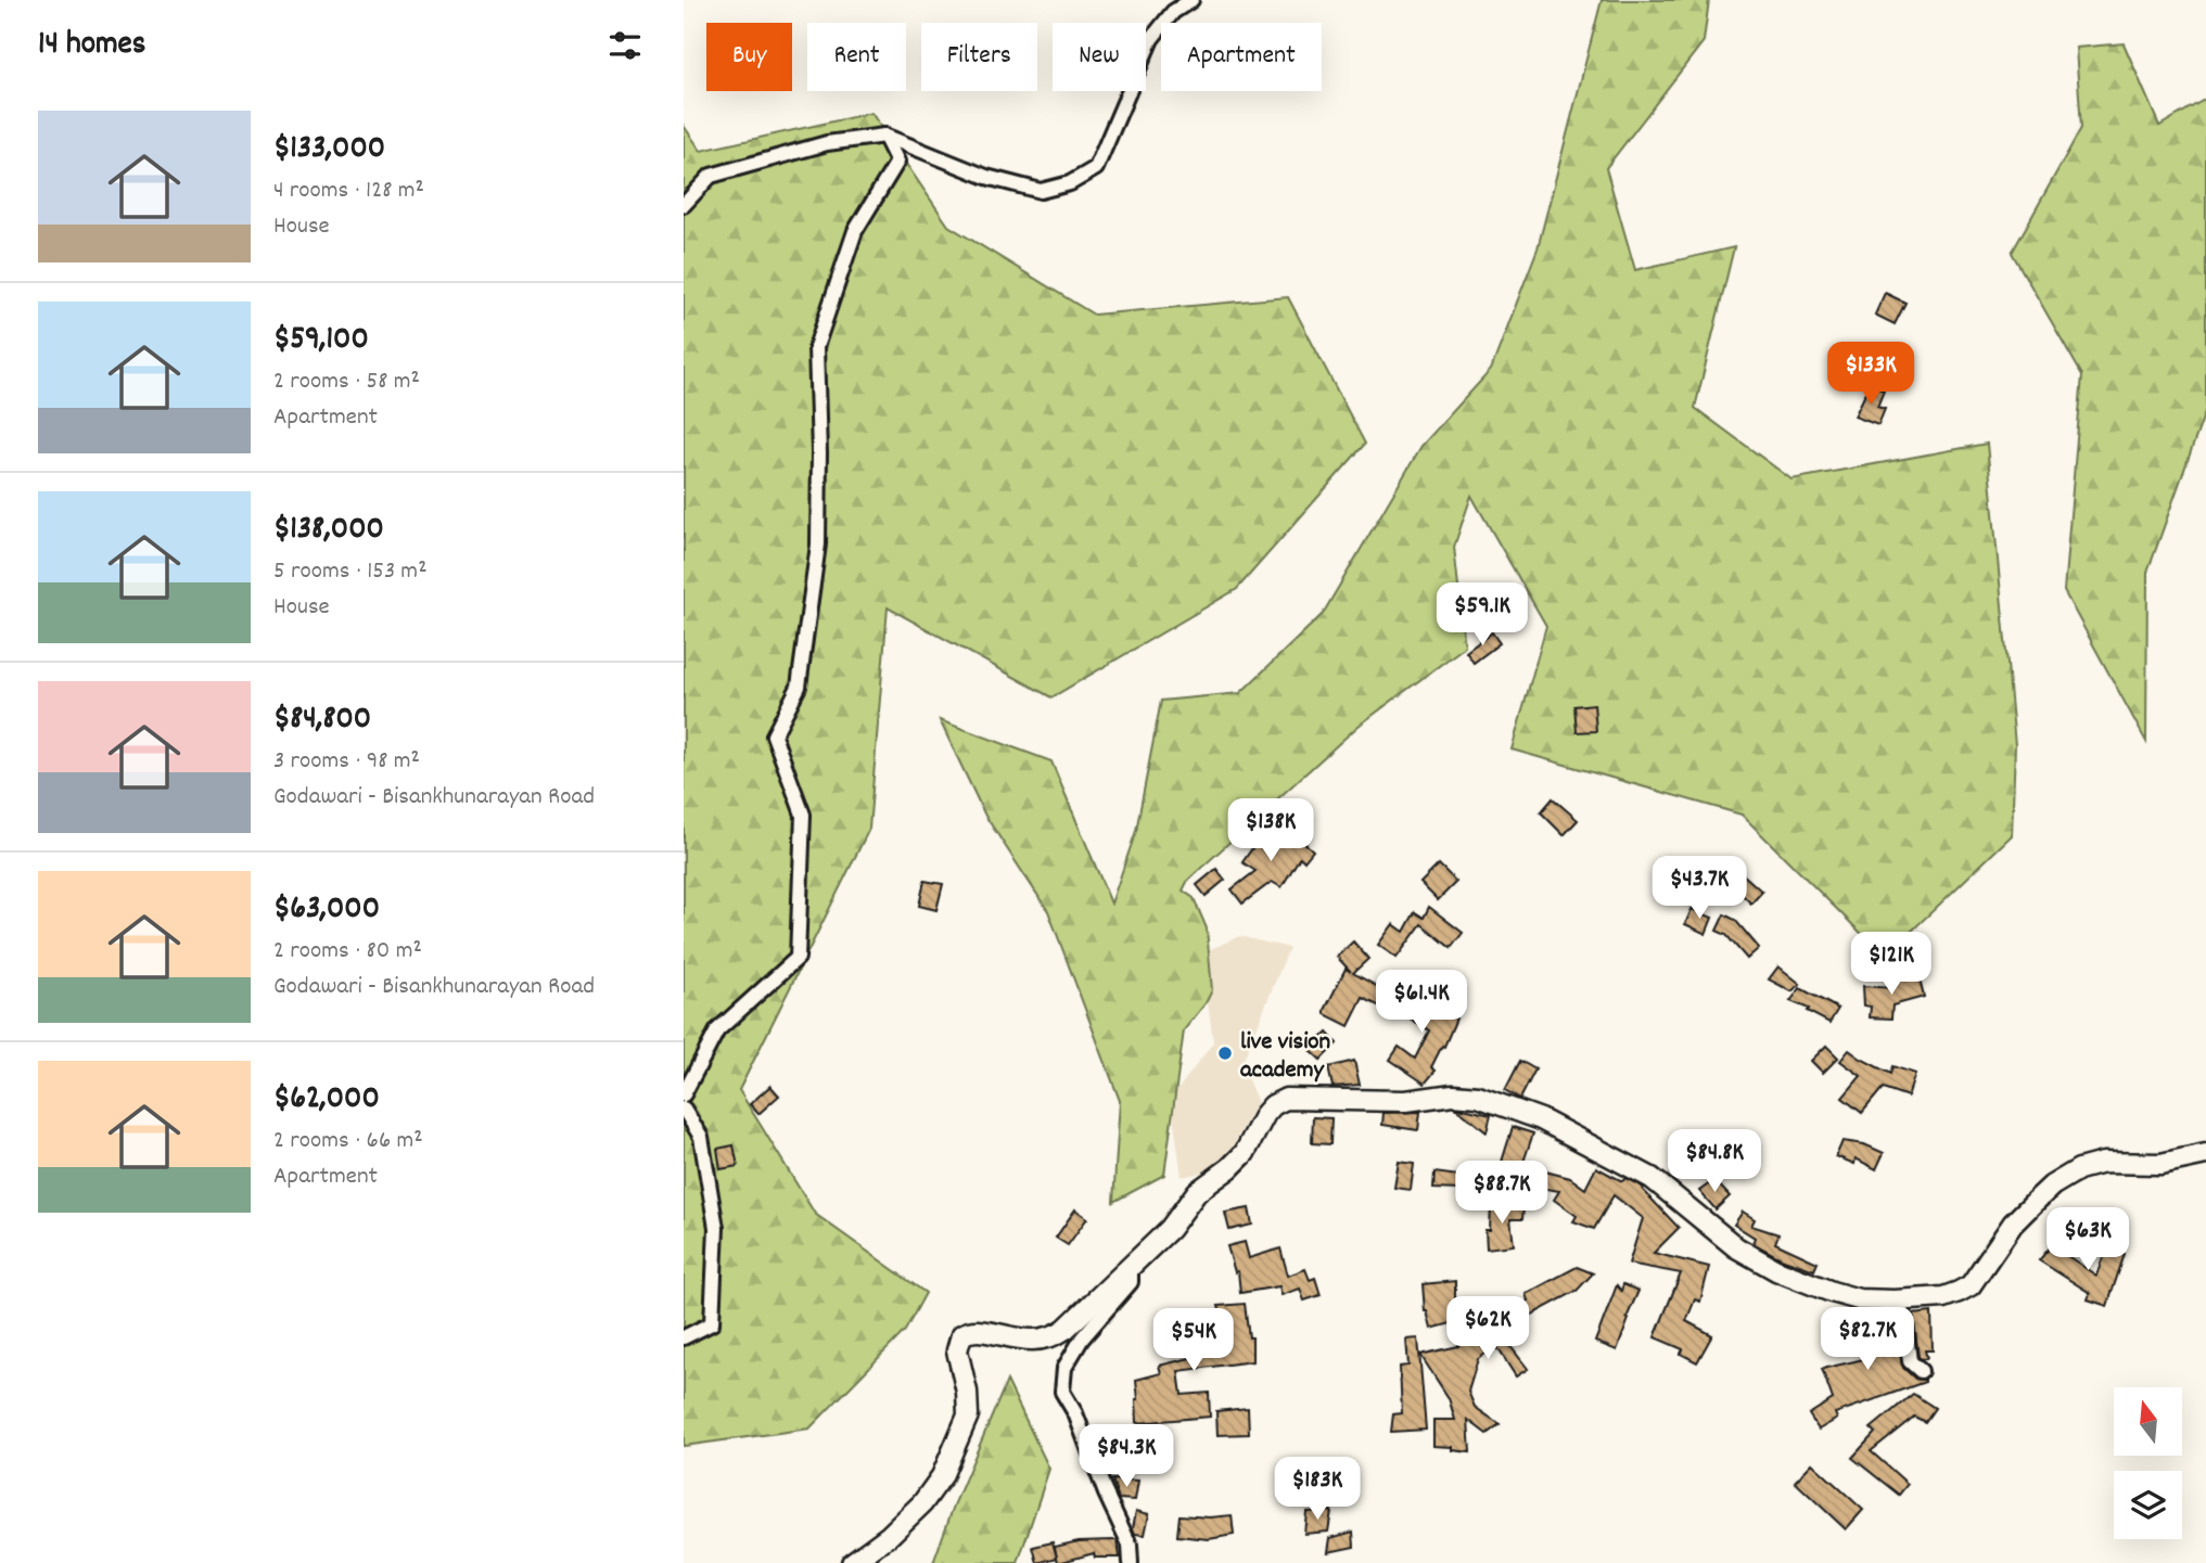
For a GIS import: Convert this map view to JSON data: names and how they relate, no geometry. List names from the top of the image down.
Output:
{
  "places": ["live vision academy"],
  "north": "top",
  "page": {
    "heading": "14 homes",
    "chip": [
      "Buy",
      "Rent",
      "Filters",
      "New",
      "Apartment"
    ],
    "list": [
      {
        "name": "$133,000",
        "note": "4 rooms · 128 m² · House"
      },
      {
        "name": "$59,100",
        "note": "2 rooms · 58 m² · Apartment"
      },
      {
        "name": "$138,000",
        "note": "5 rooms · 153 m² · House"
      },
      {
        "name": "$84,800",
        "note": "3 rooms · 98 m² · Godawari - Bisankhunarayan Road"
      },
      {
        "name": "$63,000",
        "note": "2 rooms · 80 m² · Godawari - Bisankhunarayan Road"
      },
      {
        "name": "$62,000",
        "note": "2 rooms · 66 m² · Apartment"
      }
    ],
    "price": [
      "$133K",
      "$59.1K",
      "$138K",
      "$43.7K",
      "$121K",
      "$61.4K",
      "$84.8K",
      "$88.7K",
      "$63K",
      "$62K",
      "$82.7K",
      "$54K",
      "$84.3K",
      "$183K"
    ]
  }
}
